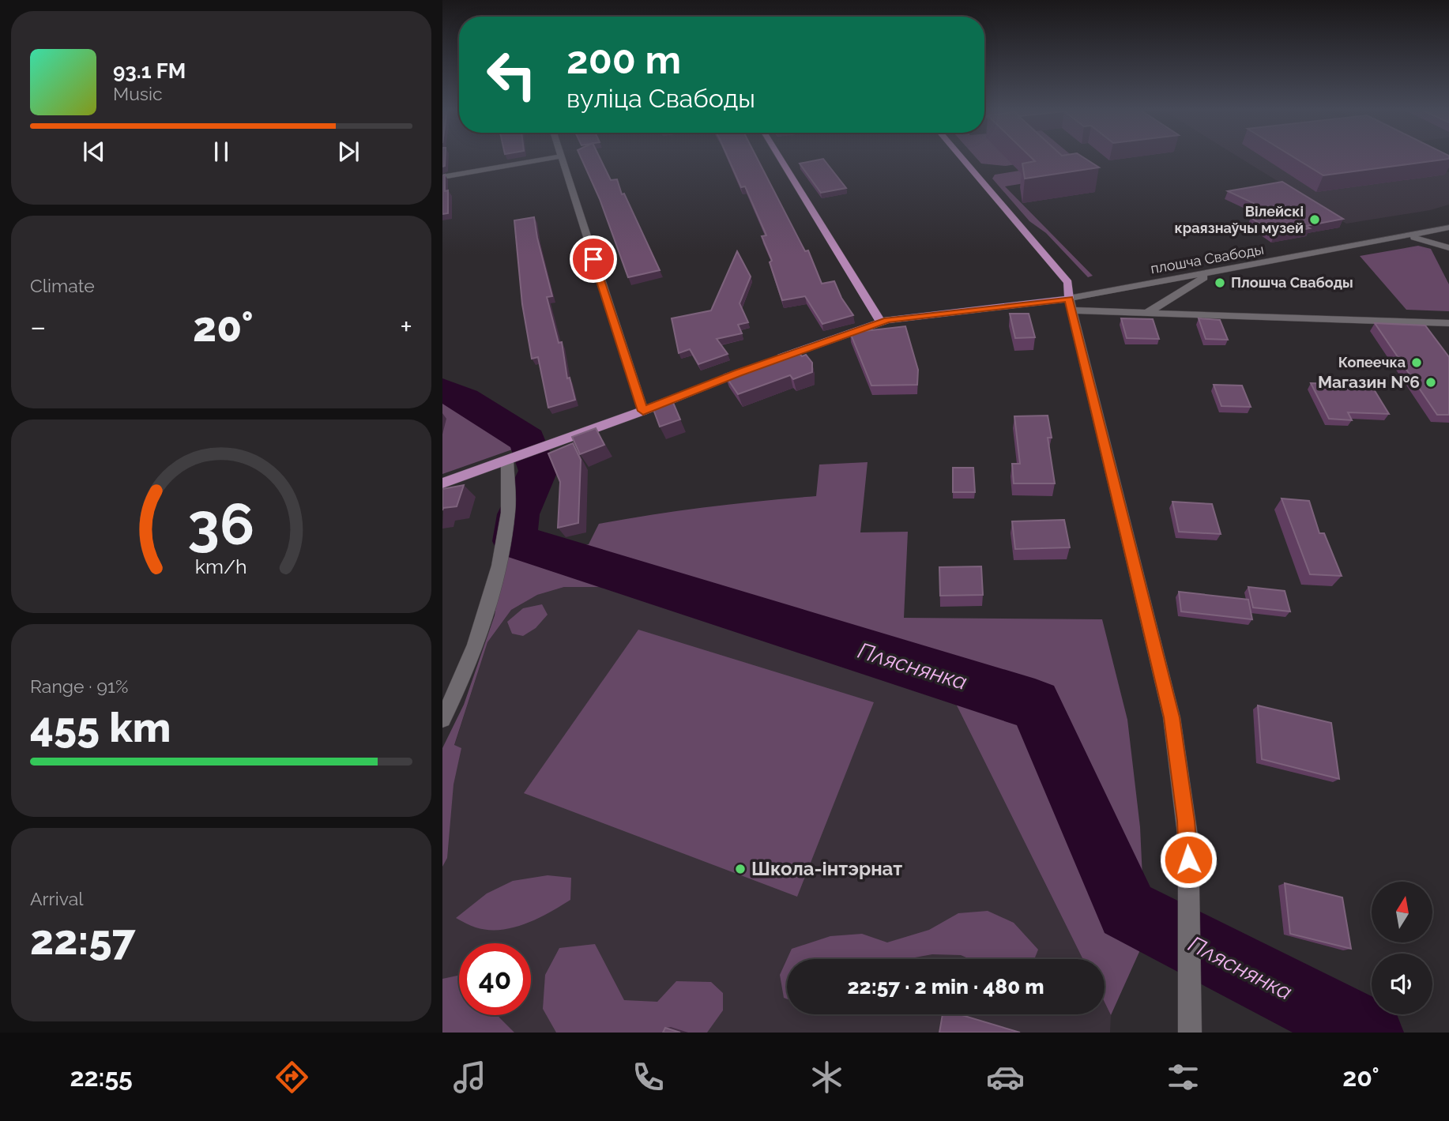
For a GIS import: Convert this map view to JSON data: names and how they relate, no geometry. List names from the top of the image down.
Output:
{
  "streets": {
    "street": ["плошча Свабоды"]
  },
  "water": ["Пляснянка"],
  "places": [
    "Вілейскі краязнаўчы музей",
    "Плошча Свабоды",
    "Копеечка",
    "Магазин №6",
    "Школа-інтэрнат"
  ],
  "north": "top",
  "page": {
    "turn": ["200 m", "вуліца Свабоды"],
    "song": ["93.1 FM", "Music"],
    "tile": [
      "Climate",
      ["Range · 91%", "455 km"],
      ["Arrival", "22:57"]
    ],
    "heat": ["−", "20°", "+"],
    "limit": "40",
    "trip": "22:57 · 2 min · 480 m",
    "tabs": ["22:55", "20°"],
    "gauge": ["36", "km/h"]
  }
}
